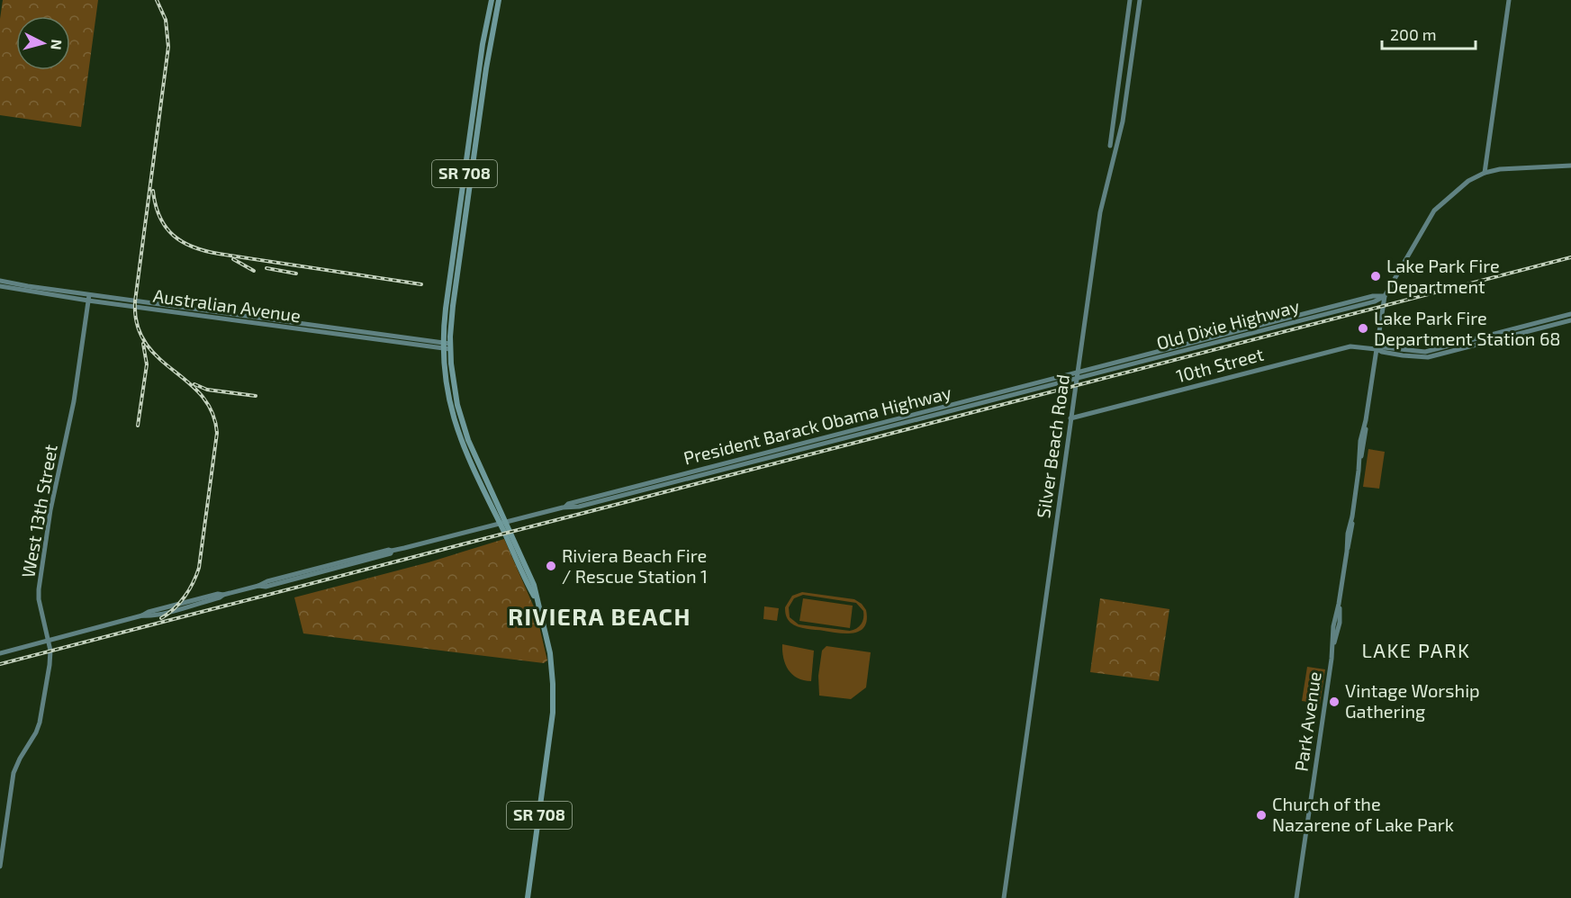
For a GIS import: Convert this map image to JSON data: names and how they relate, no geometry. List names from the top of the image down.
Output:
{
  "streets": {
    "main road": ["SR 708"],
    "street": [
      "Australian Avenue",
      "Old Dixie Highway",
      "10th Street",
      "President Barack Obama Highway",
      "Silver Beach Road",
      "West 13th Street",
      "Park Avenue"
    ]
  },
  "crossings": [
    ["SR 708", "Australian Avenue"],
    ["SR 708", "President Barack Obama Highway"],
    ["Australian Avenue", "West 13th Street"],
    ["Old Dixie Highway", "President Barack Obama Highway"],
    ["Old Dixie Highway", "Silver Beach Road"],
    ["Old Dixie Highway", "Park Avenue"],
    ["10th Street", "Silver Beach Road"],
    ["10th Street", "Park Avenue"],
    ["President Barack Obama Highway", "Silver Beach Road"],
    ["President Barack Obama Highway", "West 13th Street"]
  ],
  "districts": ["RIVIERA BEACH", "LAKE PARK"],
  "places": [
    "Lake Park Fire Department",
    "Lake Park Fire Department Station 68",
    "Riviera Beach Fire / Rescue Station 1",
    "Vintage Worship Gathering",
    "Church of the Nazarene of Lake Park"
  ],
  "scale_bar": "200 m",
  "north": "right"
}
